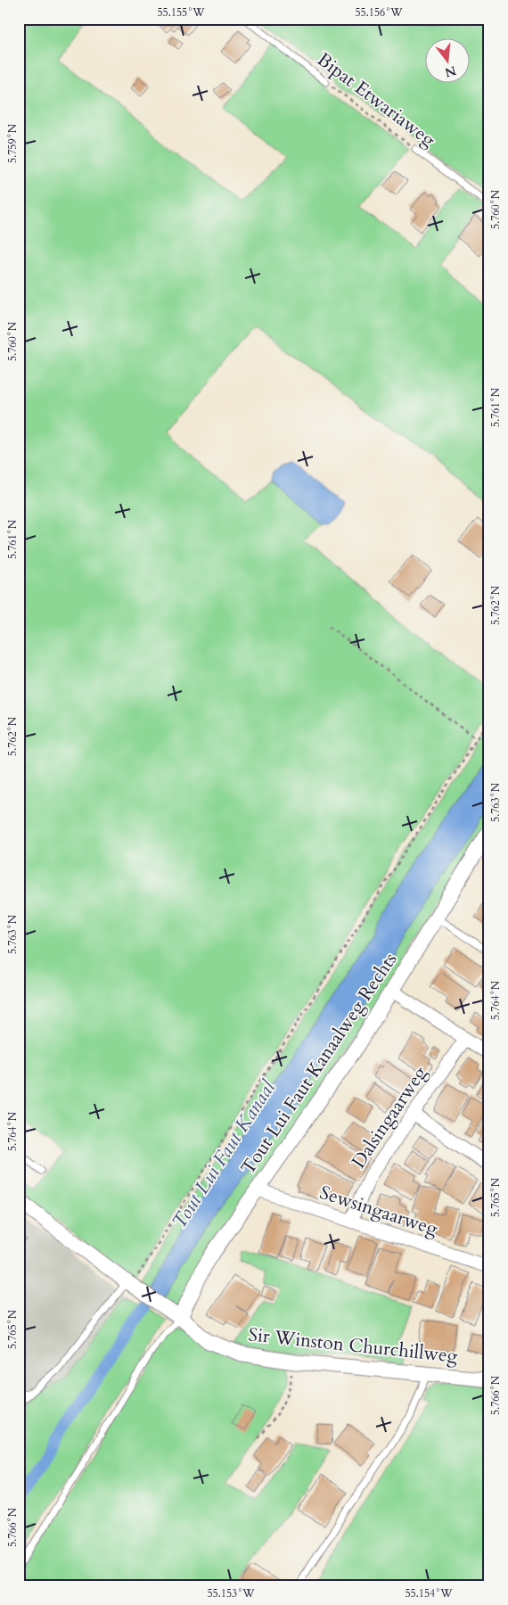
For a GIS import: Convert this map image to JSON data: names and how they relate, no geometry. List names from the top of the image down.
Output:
{
  "streets": {
    "street": [
      "Tout Lui Faut Kanaalweg Rechts",
      "Dalsingaarweg",
      "Sewsingaarweg",
      "Sir Winston Churchillweg"
    ],
    "lane": ["Bipat Etwariaweg"]
  },
  "crossings": [
    ["Tout Lui Faut Kanaalweg Rechts", "Sewsingaarweg"],
    ["Tout Lui Faut Kanaalweg Rechts", "Sir Winston Churchillweg"],
    ["Dalsingaarweg", "Sewsingaarweg"]
  ],
  "water": ["Tout Lui Faut Kanaal"],
  "north": "bottom",
  "coordinates": [
    "55.155°W",
    "55.156°W",
    "5.759°N",
    "5.760°N",
    "5.761°N",
    "5.762°N",
    "5.763°N",
    "5.764°N",
    "5.765°N",
    "5.766°N",
    "55.153°W",
    "55.154°W"
  ]
}
